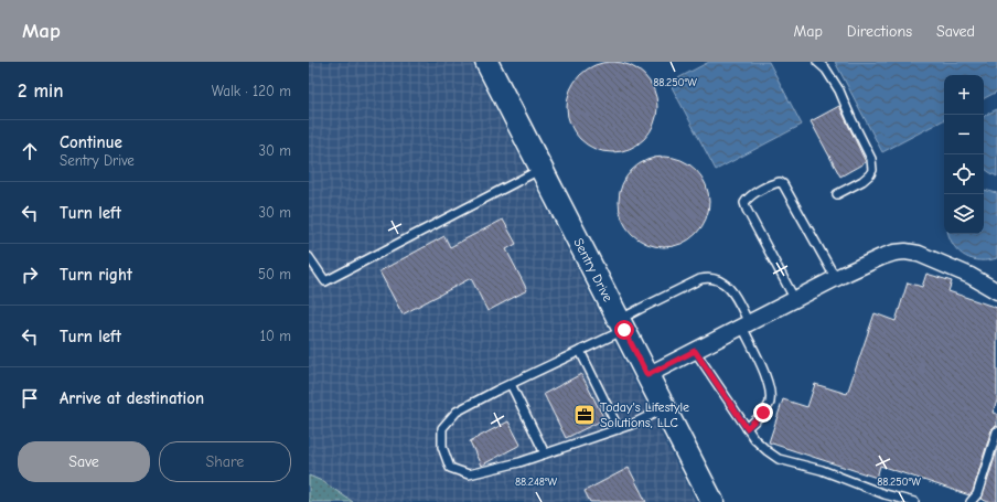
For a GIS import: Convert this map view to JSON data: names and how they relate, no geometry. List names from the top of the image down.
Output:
{
  "streets": {
    "street": ["Sentry Drive"]
  },
  "places": {
    "office": ["Today's Lifestyle Solutions, LLC"]
  },
  "page": {
    "header": "Map",
    "nav": ["Map", "Directions", "Saved"],
    "heading": ["2 min", "Walk · 120 m"],
    "map_buttons": ["+", "−"],
    "list": [
      ["Continue", "Sentry Drive", "30 m"],
      ["Turn left", "30 m"],
      ["Turn right", "50 m"],
      ["Turn left", "10 m"],
      "Arrive at destination"
    ],
    "buttons": ["Save", "Share"]
  },
  "coordinates": ["88.250°W", "88.248°W"]
}
